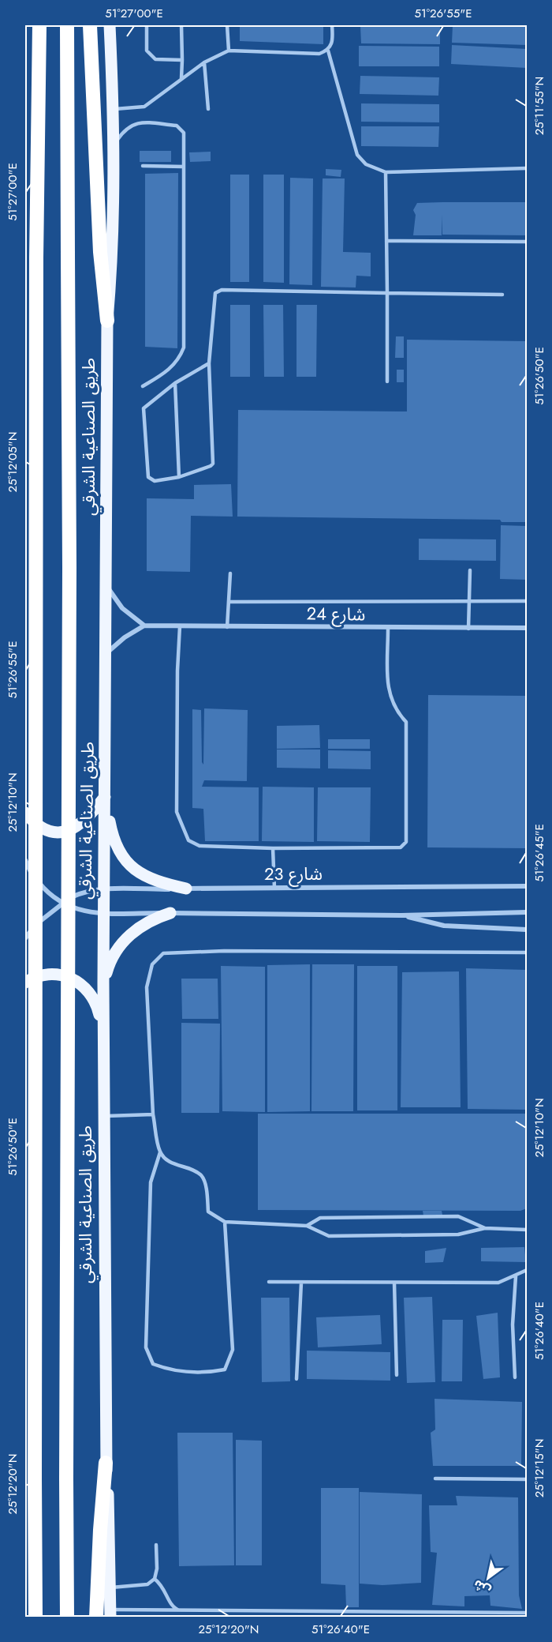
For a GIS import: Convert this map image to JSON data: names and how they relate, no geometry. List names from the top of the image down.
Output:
{
  "streets": {
    "highway": ["طريق الصناعية الشرقي"],
    "street": ["شارع 24", "شارع 23"]
  },
  "crossings": [
    ["طريق الصناعية الشرقي", "شارع 23"]
  ],
  "north": "bottom left",
  "coordinates": [
    "51°27'00\"E",
    "51°26'55\"E",
    "25°11'55\"N",
    "51°26'50\"E",
    "25°12'05\"N",
    "25°12'10\"N",
    "51°26'45\"E",
    "51°26'40\"E",
    "25°12'15\"N",
    "25°12'20\"N"
  ]
}
